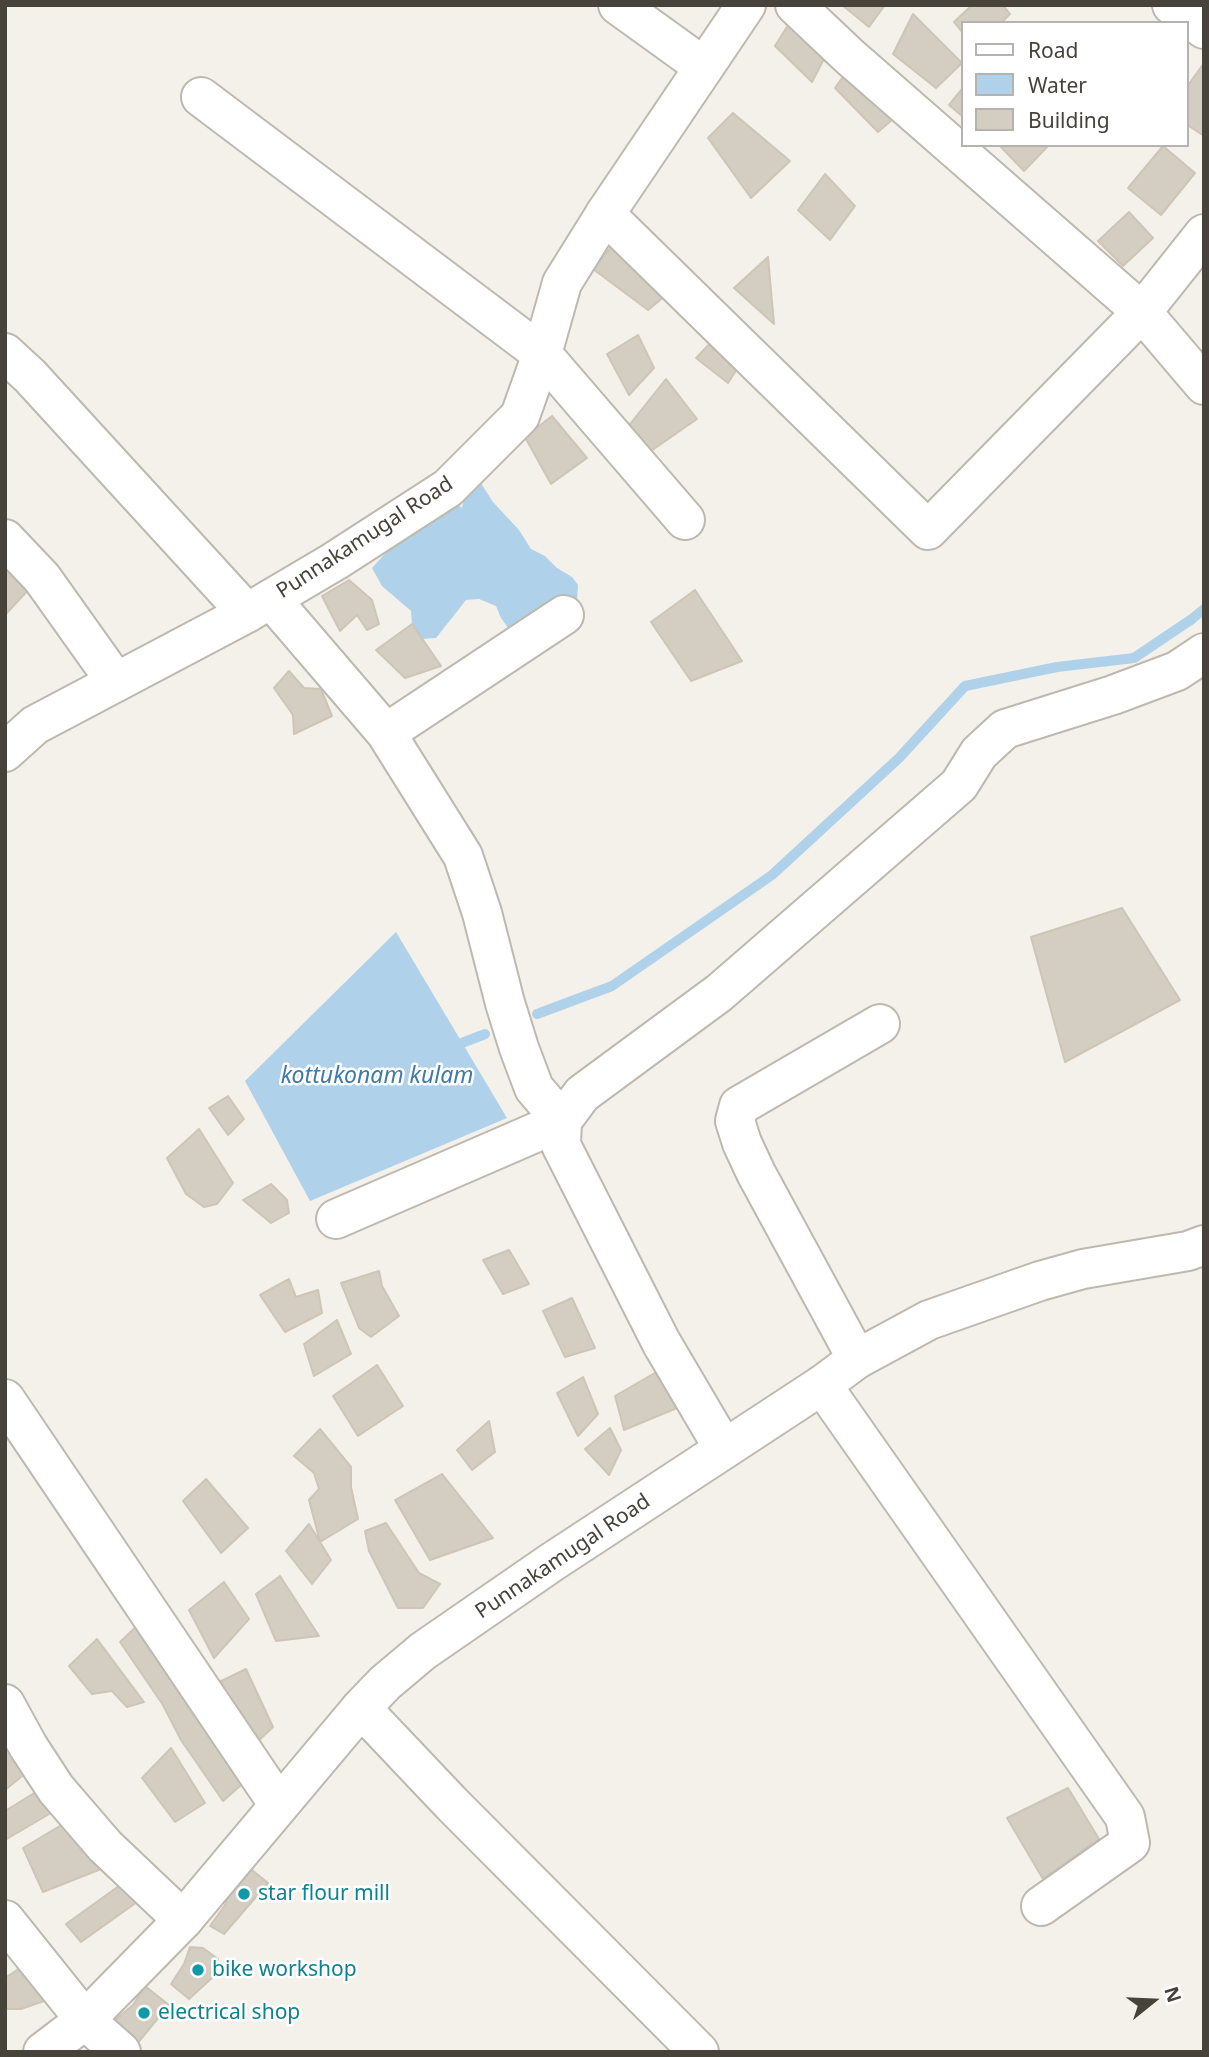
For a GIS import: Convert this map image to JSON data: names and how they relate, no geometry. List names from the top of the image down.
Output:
{
  "streets": {
    "street": ["Punnakamugal Road"]
  },
  "water": ["kottukonam kulam"],
  "places": ["star flour mill", "bike workshop", "electrical shop"],
  "legend": ["Road", "Water", "Building"],
  "north": "right"
}
